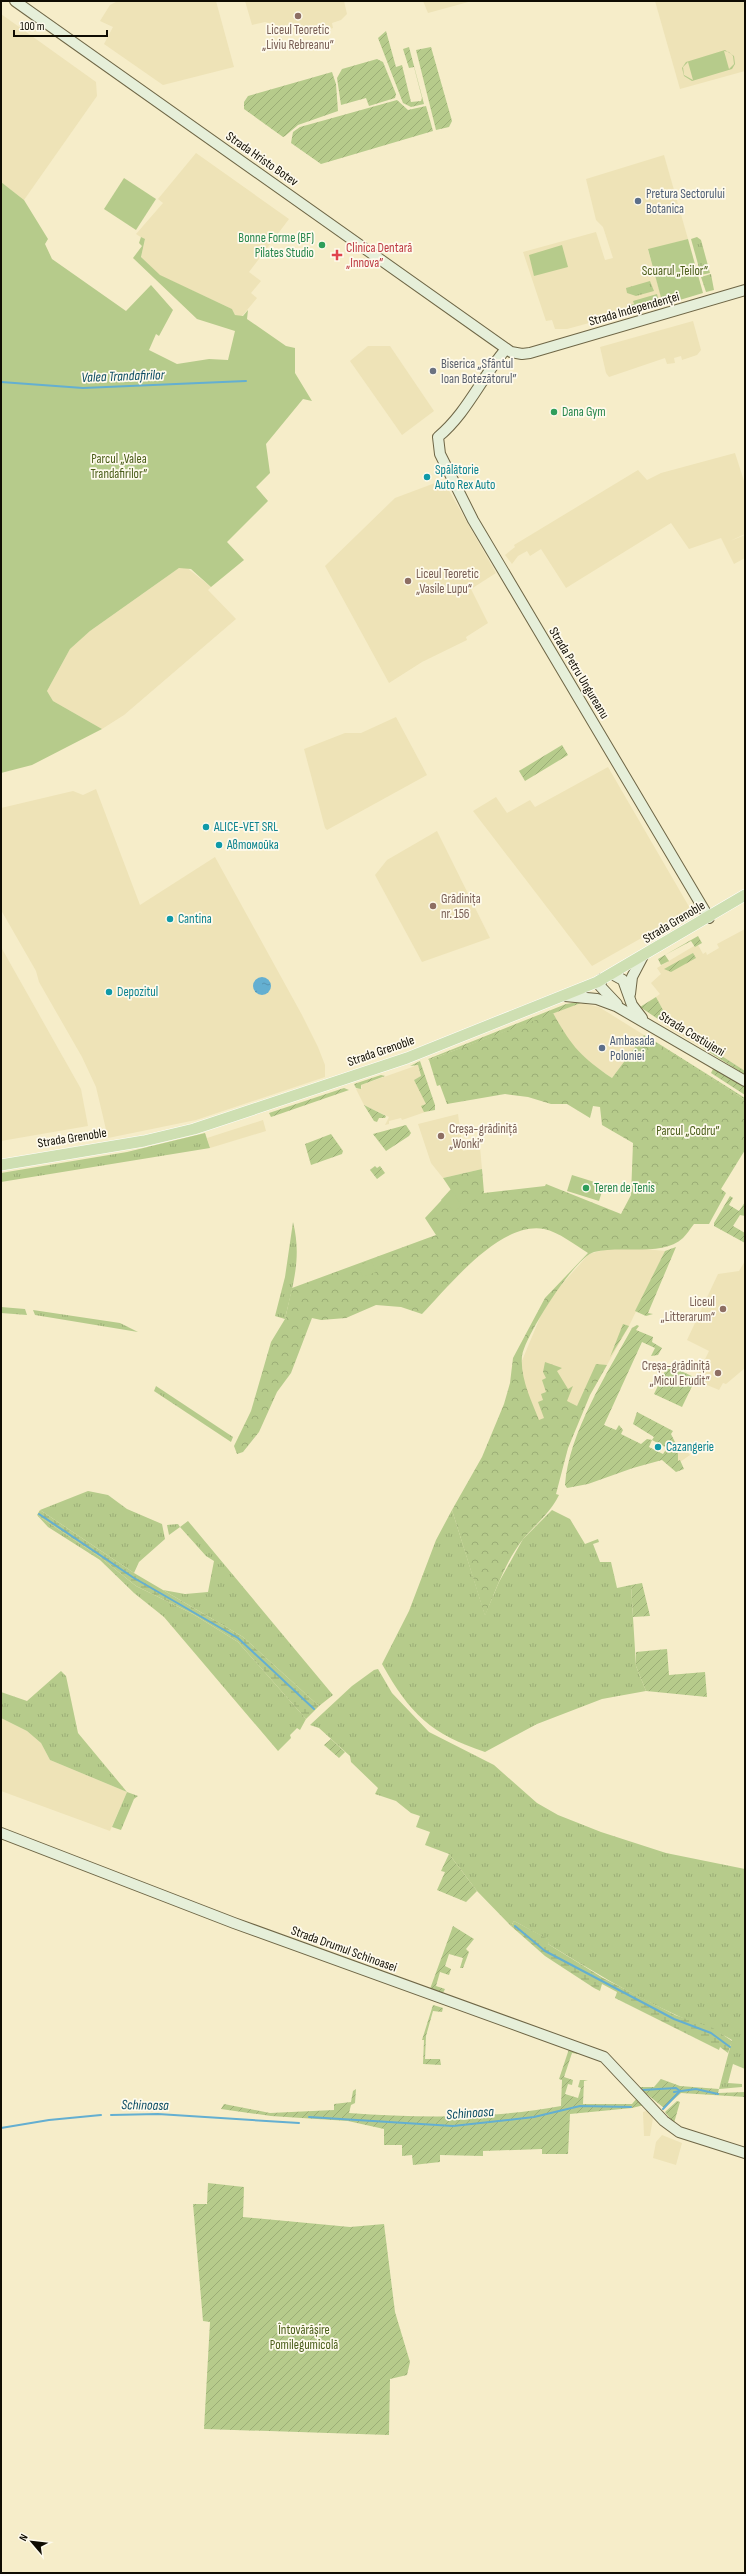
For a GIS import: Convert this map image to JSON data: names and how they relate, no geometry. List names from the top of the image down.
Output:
{
  "streets": {
    "main road": [
      "Strada Hristo Botev",
      "Strada Independenței",
      "Strada Petru Ungureanu",
      "Strada Grenoble",
      "Strada Costiujeni",
      "Strada Drumul Schinoasei"
    ]
  },
  "crossings": [
    ["Strada Hristo Botev", "Strada Independenței"],
    ["Strada Hristo Botev", "Strada Petru Ungureanu"],
    ["Strada Independenței", "Strada Petru Ungureanu"],
    ["Strada Petru Ungureanu", "Strada Grenoble"],
    ["Strada Grenoble", "Strada Costiujeni"]
  ],
  "water": ["Valea Trandafirilor", "Schinoasa"],
  "parks": [
    "Scuarul „Teilor”",
    "Parcul „Valea Trandafirilor”",
    "Parcul „Codru”",
    "Întovărășire Pomilegumicolă"
  ],
  "places": {
    "other": [
      "Liceul Teoretic „Liviu Rebreanu”",
      "Pretura Sectorului Botanica",
      "Bonne Forme (BF) Pilates Studio",
      "Biserica „Sfântul Ioan Botezătorul”",
      "Dana Gym",
      "Spălătorie Auto Rex Auto",
      "Liceul Teoretic „Vasile Lupu“",
      "ALICE-VET SRL",
      "Автомойка",
      "Grădinița nr. 156",
      "Cantina",
      "Depozitul",
      "Ambasada Poloniei",
      "Creșa-grădiniță „Wonki”",
      "Teren de Tenis",
      "Liceul „Litterarum“",
      "Creșa-grădiniță „Micul Erudit”",
      "Cazangerie"
    ],
    "health": ["Clinica Dentară „Innova”"]
  },
  "scale_bar": "100 m",
  "north": "top left"
}
